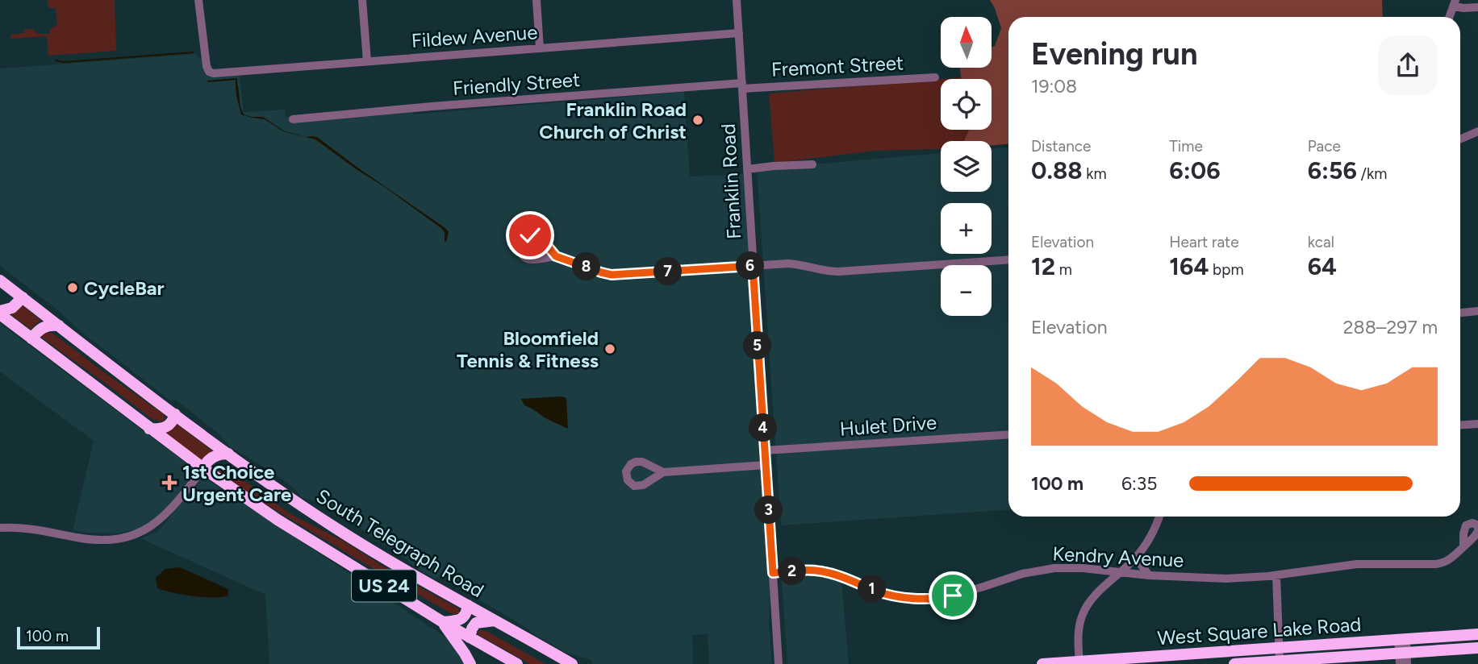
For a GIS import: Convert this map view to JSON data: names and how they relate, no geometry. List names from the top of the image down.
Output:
{
  "streets": {
    "highway": ["South Telegraph Road", "US 24", "West Square Lake Road"],
    "street": [
      "Fildew Avenue",
      "Fremont Street",
      "Friendly Street",
      "Franklin Road",
      "Hulet Drive",
      "Kendry Avenue"
    ]
  },
  "crossings": [
    ["Fildew Avenue", "Franklin Road"],
    ["Fremont Street", "Friendly Street"],
    ["Fremont Street", "Franklin Road"],
    ["Friendly Street", "Franklin Road"],
    ["Franklin Road", "Hulet Drive"],
    ["Franklin Road", "Kendry Avenue"]
  ],
  "places": {
    "other": ["Franklin Road Church of Christ", "CycleBar", "Bloomfield Tennis & Fitness"],
    "health": ["1st Choice Urgent Care"]
  },
  "scale_bar": "100 m",
  "north": "top",
  "page": {
    "map_buttons": ["+", "−"],
    "heading": ["Evening run", "19:08"],
    "stats": [
      ["Distance", "0.88 km"],
      ["Time", "6:06"],
      ["Pace", "6:56 /km"],
      ["Elevation", "12 m"],
      ["Heart rate", "164 bpm"],
      ["kcal", "64"]
    ],
    "pins": [
      "6",
      "8",
      "7",
      "5",
      "4",
      "3",
      "2",
      "1"
    ],
    "chart": ["Elevation", "288–297 m"],
    "list": [
      {
        "name": "100 m",
        "note": "6:35"
      }
    ],
    "scale": "100 m"
  }
}
